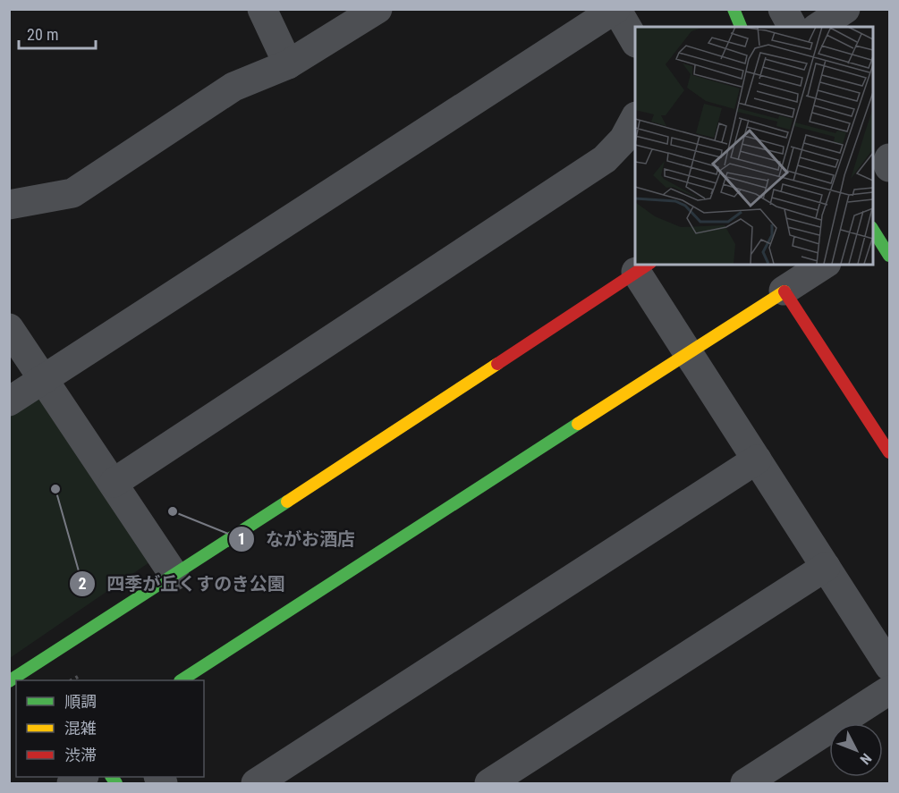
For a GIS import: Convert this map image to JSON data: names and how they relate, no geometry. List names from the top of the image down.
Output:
{
  "places": ["四季が丘くすのき公園", "ながお酒店"],
  "legend": ["順調", "混雑", "渋滞"],
  "scale_bar": "20 m",
  "north": "bottom right"
}
